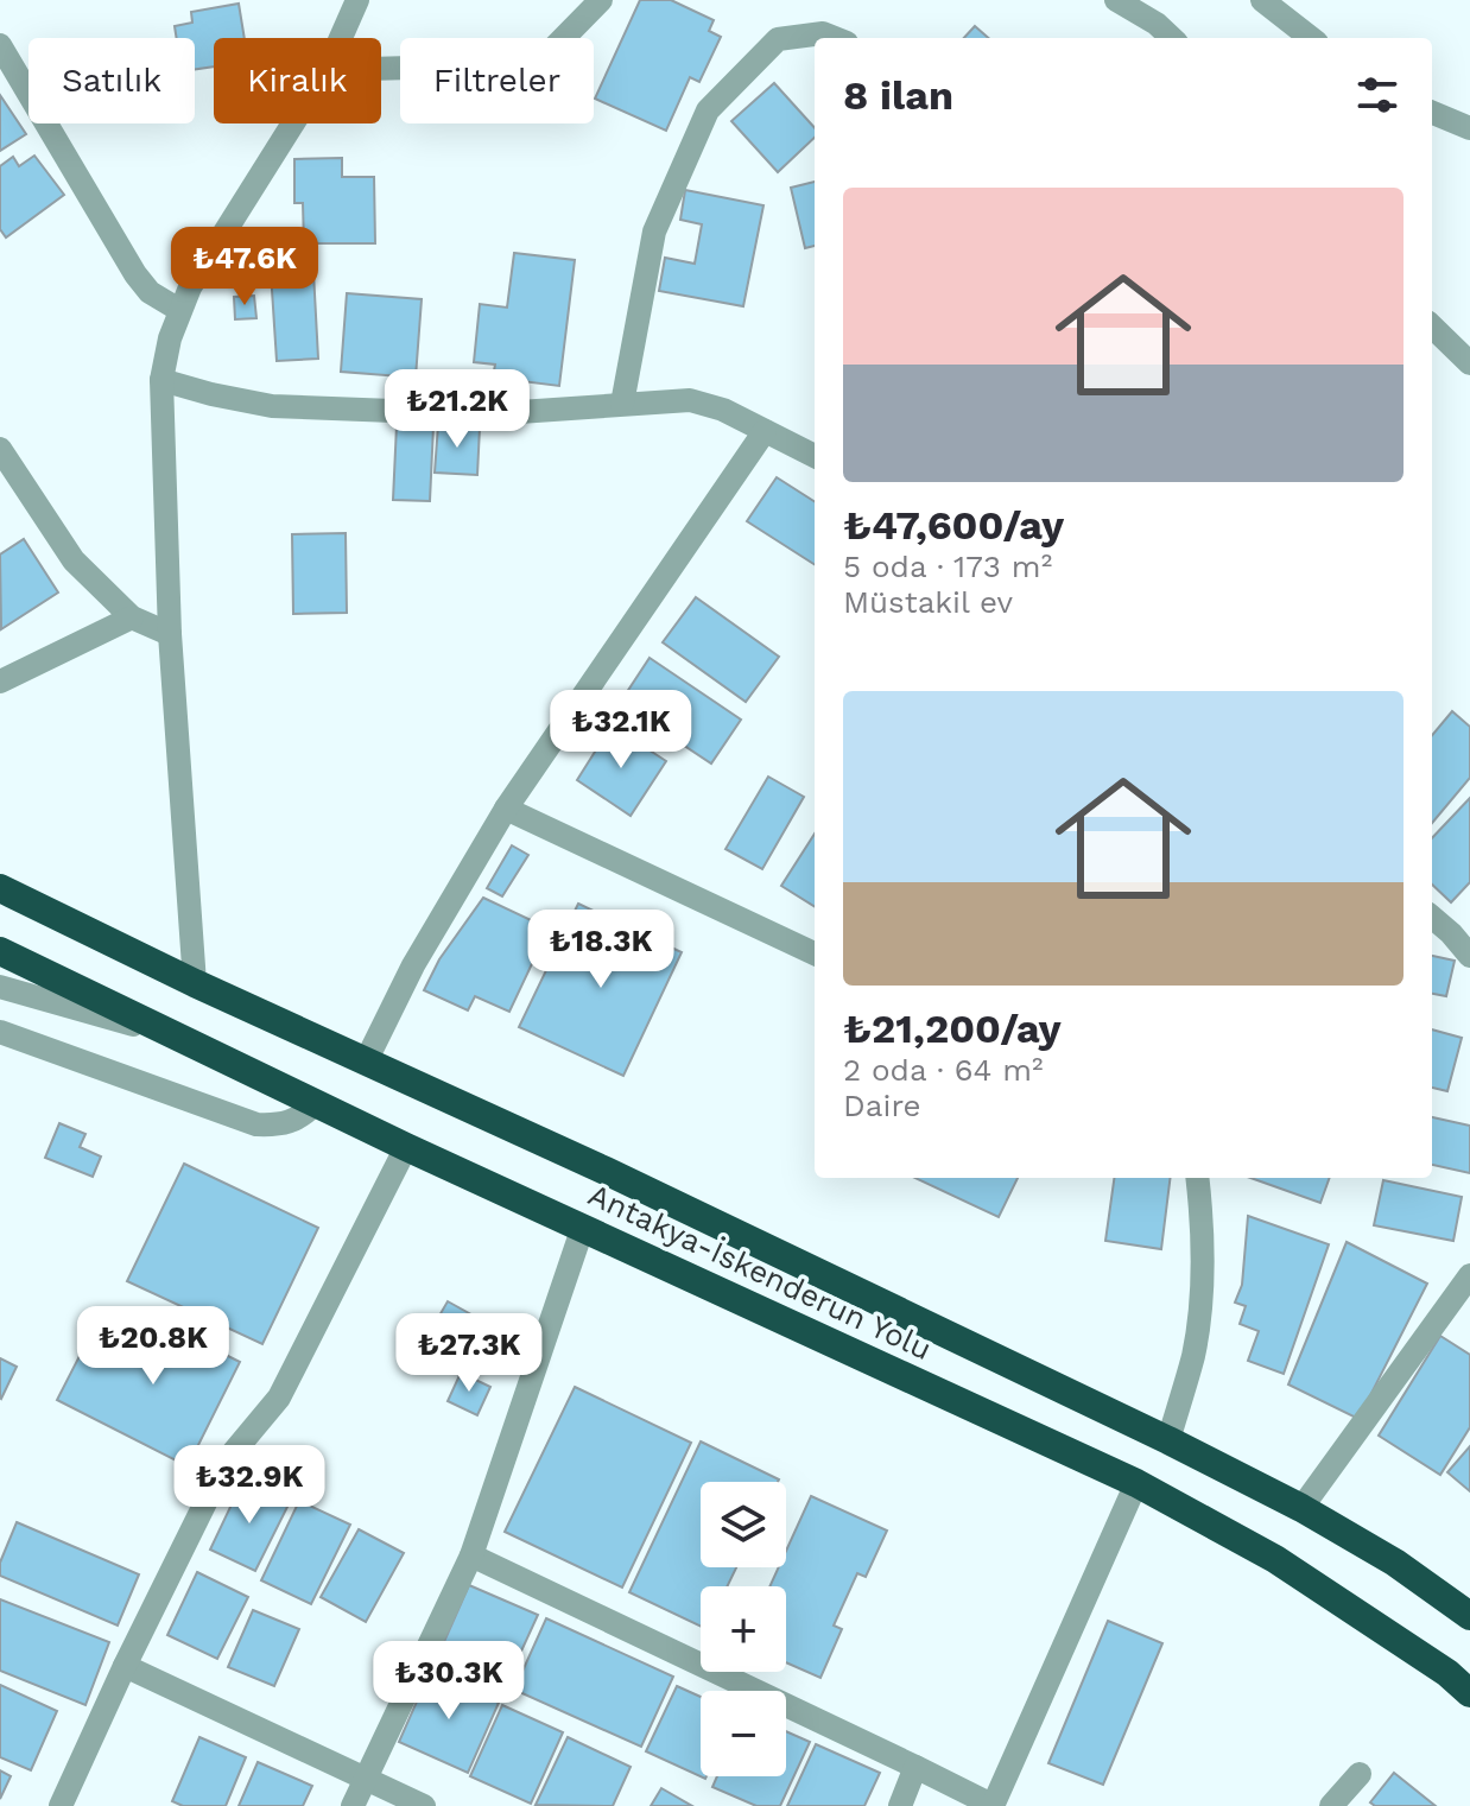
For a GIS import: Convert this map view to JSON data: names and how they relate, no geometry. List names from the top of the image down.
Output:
{
  "streets": {
    "highway": ["Antakya-İskenderun Yolu"]
  },
  "page": {
    "chip": ["Satılık", "Kiralık", "Filtreler"],
    "heading": "8 ilan",
    "list": [
      {
        "name": "₺47,600/ay",
        "note": "5 oda · 173 m² · Müstakil ev"
      },
      {
        "name": "₺21,200/ay",
        "note": "2 oda · 64 m² · Daire"
      }
    ],
    "price": [
      "₺47.6K",
      "₺21.2K",
      "₺32.1K",
      "₺18.3K",
      "₺20.8K",
      "₺27.3K",
      "₺32.9K",
      "₺30.3K"
    ],
    "map_buttons": ["+", "−"]
  }
}
